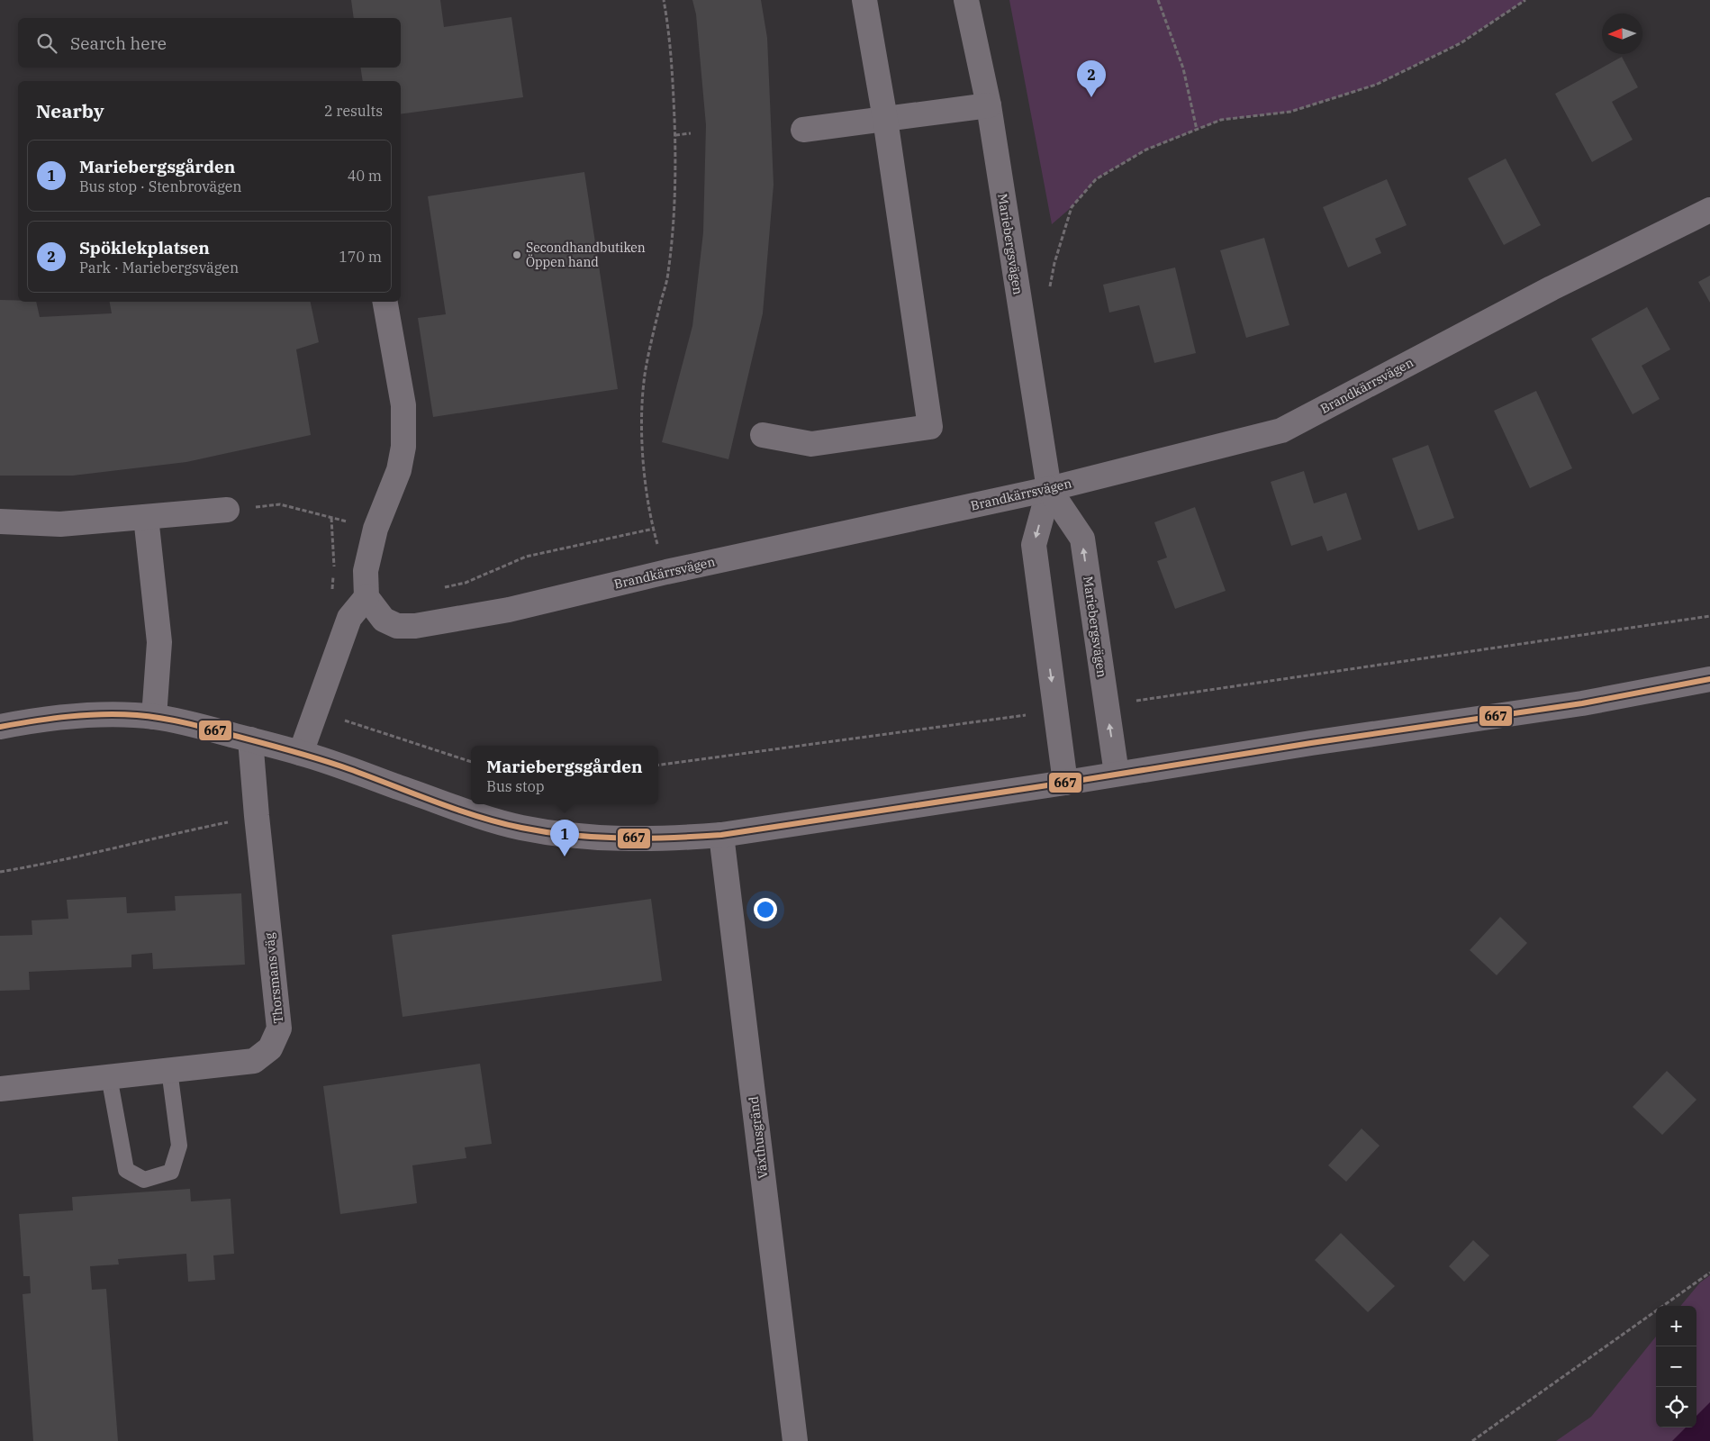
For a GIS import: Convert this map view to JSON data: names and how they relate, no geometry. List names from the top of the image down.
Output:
{
  "streets": {
    "street": [
      "Mariebergsvägen",
      "Brandkärrsvägen",
      "Thorsmans väg",
      "Växthusgränd"
    ]
  },
  "crossings": [
    ["Mariebergsvägen", "Brandkärrsvägen"]
  ],
  "places": ["Secondhandbutiken Öppen hand"],
  "lines": ["transit line 667"],
  "north": "left",
  "page": {
    "search": "Search here",
    "pins": ["2", "1"],
    "heading": ["Nearby", "2 results"],
    "list": [
      {
        "mark": "1",
        "name": "Mariebergsgården",
        "note": "Bus stop · Stenbrovägen",
        "value": "40 m"
      },
      {
        "mark": "2",
        "name": "Spöklekplatsen",
        "note": "Park · Mariebergsvägen",
        "value": "170 m"
      }
    ],
    "popup": ["Mariebergsgården", "Bus stop"],
    "map_buttons": ["+", "−"]
  }
}
